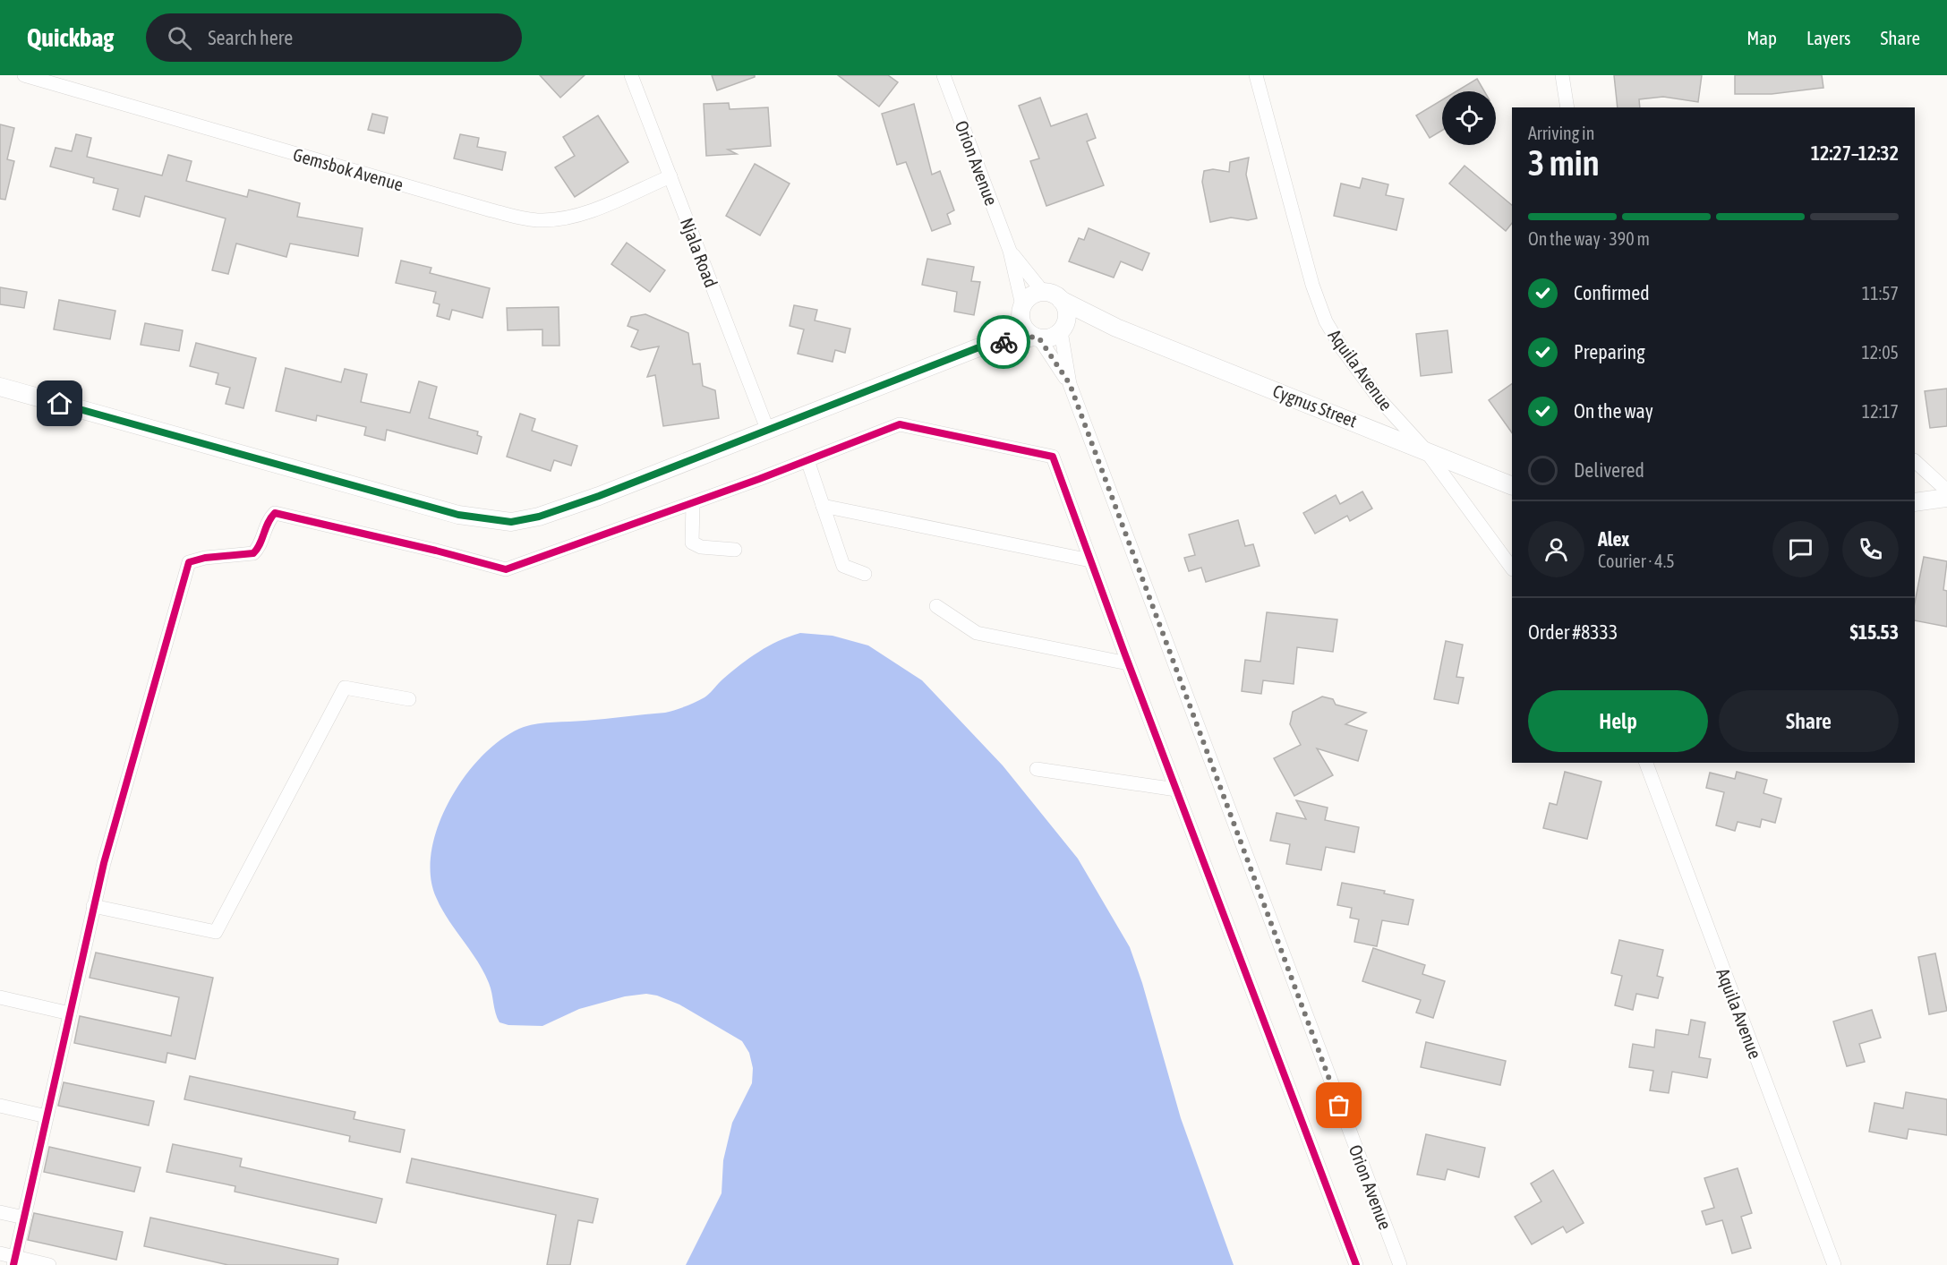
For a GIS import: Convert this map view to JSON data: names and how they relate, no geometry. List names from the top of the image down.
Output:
{
  "streets": {
    "street": [
      "Orion Avenue",
      "Gemsbok Avenue",
      "Njala Road",
      "Aquila Avenue",
      "Cygnus Street"
    ]
  },
  "crossings": [
    ["Orion Avenue", "Cygnus Street"],
    ["Gemsbok Avenue", "Njala Road"],
    ["Aquila Avenue", "Cygnus Street"]
  ],
  "page": {
    "header": "Quickbag",
    "search": "Search here",
    "nav": ["Map", "Layers", "Share"],
    "heading": ["3 min", "Arriving in", "12:27–12:32"],
    "panel": [
      "Alex",
      "Courier · 4.5",
      "Order #8333",
      "$15.53"
    ],
    "bar": "On the way · 390 m",
    "list": [
      ["Confirmed", "11:57"],
      ["Preparing", "12:05"],
      ["On the way", "12:17"],
      "Delivered"
    ],
    "buttons": ["Help", "Share"]
  }
}
